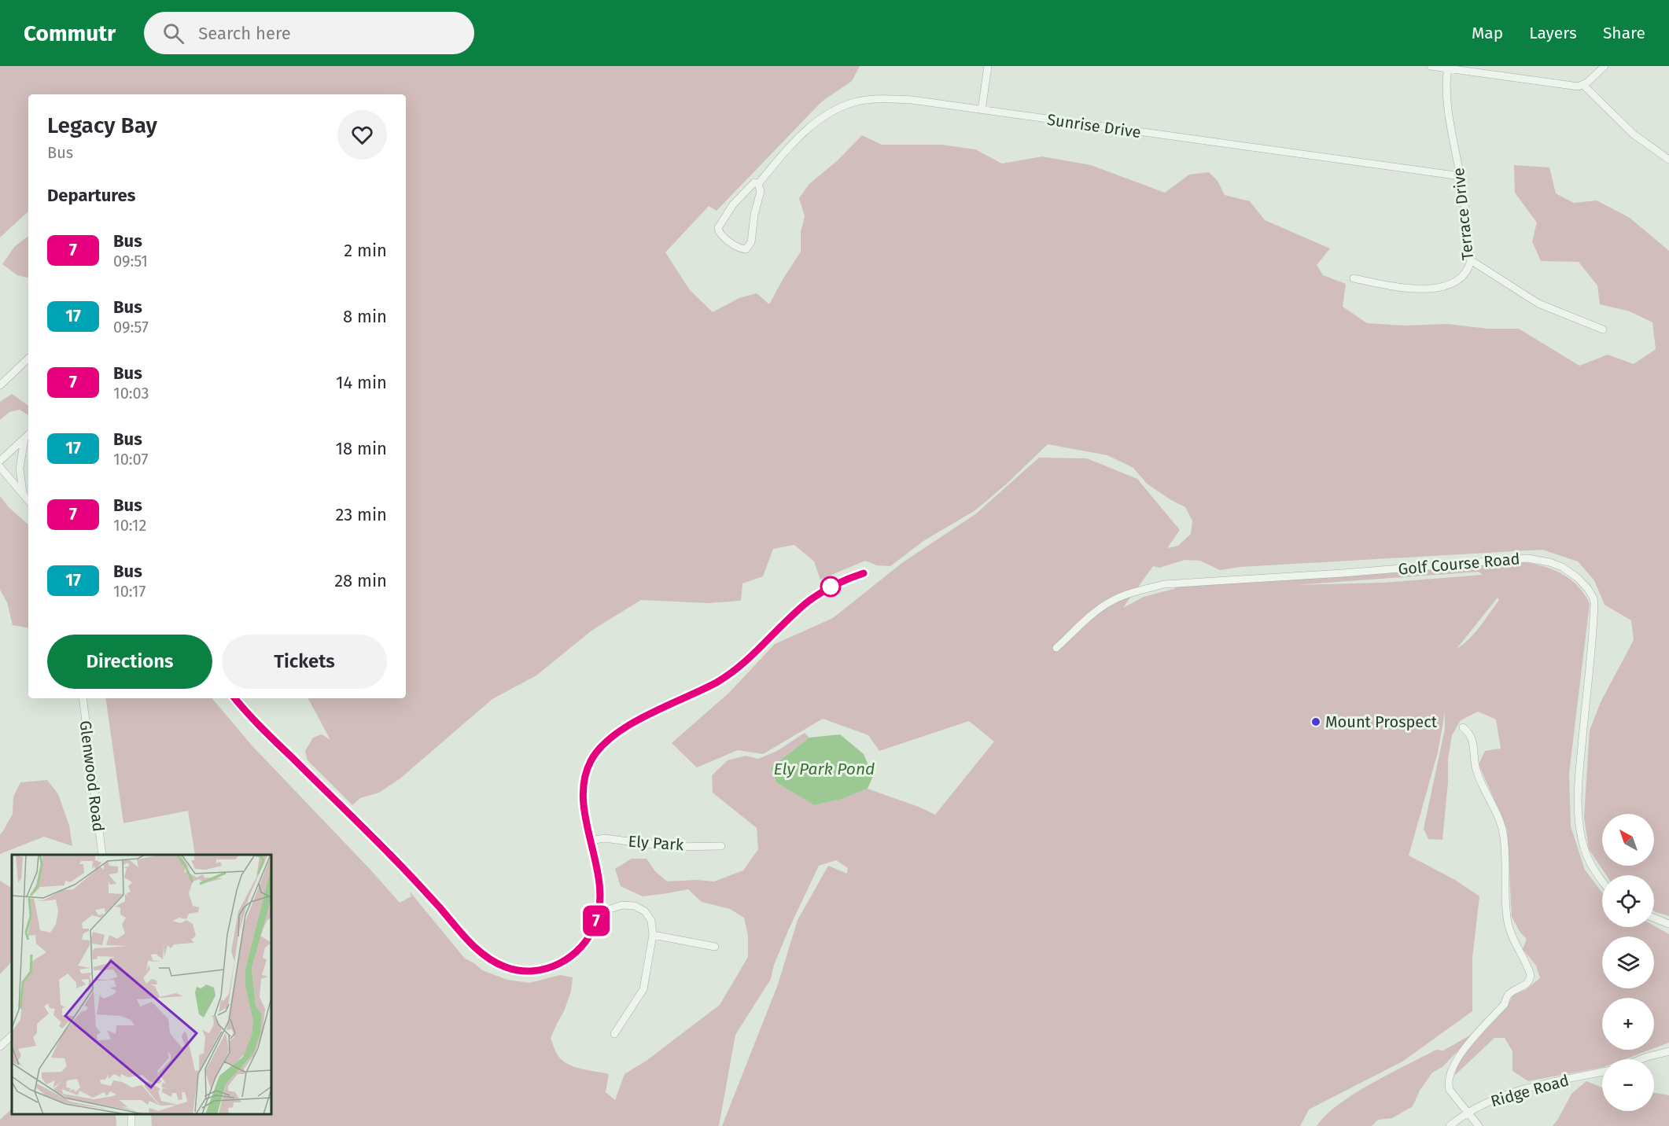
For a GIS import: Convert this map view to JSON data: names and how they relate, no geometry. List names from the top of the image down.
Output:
{
  "streets": {
    "street": [
      "Sunrise Drive",
      "Terrace Drive",
      "Golf Course Road",
      "Glenwood Road",
      "Ely Park",
      "Ridge Road"
    ]
  },
  "crossings": [
    ["Sunrise Drive", "Terrace Drive"]
  ],
  "water": ["Ely Park Pond"],
  "places": ["Mount Prospect"],
  "lines": ["bus line 7"],
  "north": "top left",
  "page": {
    "header": "Commutr",
    "search": "Search here",
    "nav": ["Map", "Layers", "Share"],
    "on_map": "7",
    "heading": [
      ["Legacy Bay", "Bus"],
      "Departures"
    ],
    "list": [
      {
        "mark": "7",
        "name": "Bus",
        "note": "09:51",
        "value": "2 min"
      },
      {
        "mark": "17",
        "name": "Bus",
        "note": "09:57",
        "value": "8 min"
      },
      {
        "mark": "7",
        "name": "Bus",
        "note": "10:03",
        "value": "14 min"
      },
      {
        "mark": "17",
        "name": "Bus",
        "note": "10:07",
        "value": "18 min"
      },
      {
        "mark": "7",
        "name": "Bus",
        "note": "10:12",
        "value": "23 min"
      },
      {
        "mark": "17",
        "name": "Bus",
        "note": "10:17",
        "value": "28 min"
      }
    ],
    "buttons": ["Directions", "Tickets"],
    "map_buttons": ["+", "−"]
  }
}
